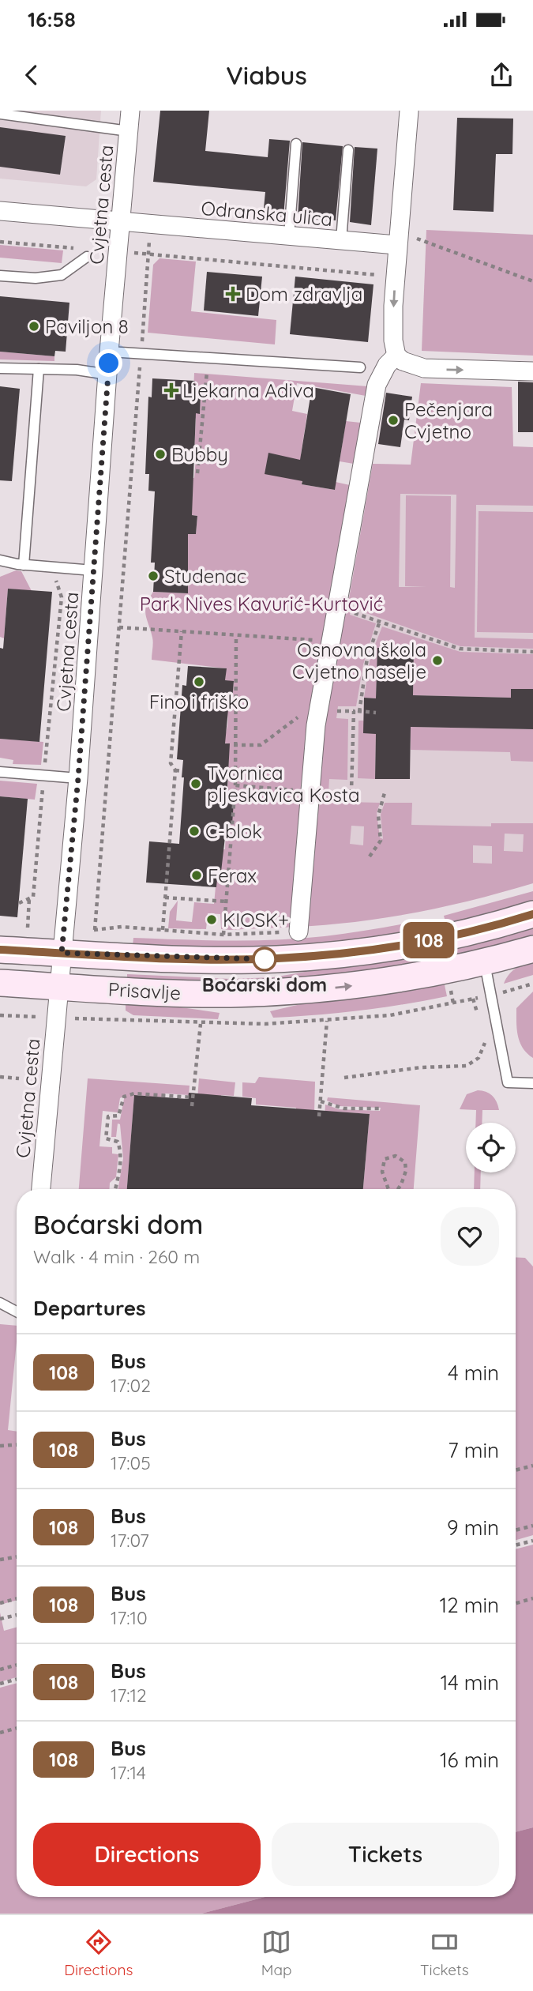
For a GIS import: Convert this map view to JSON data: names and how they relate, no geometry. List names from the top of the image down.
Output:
{
  "streets": {
    "street": ["Cvjetna cesta", "Odranska ulica", "Prisavlje"]
  },
  "crossings": [
    ["Cvjetna cesta", "Odranska ulica"],
    ["Cvjetna cesta", "Prisavlje"]
  ],
  "parks": ["Park Nives Kavurić-Kurtović"],
  "places": {
    "health": ["Dom zdravlja", "Ljekarna Adiva"],
    "other": [
      "Paviljon 8",
      "Pečenjara Cvjetno",
      "Bubby",
      "Studenac",
      "Osnovna škola Cvjetno naselje",
      "Fino i friško",
      "Tvornica pljeskavica Kosta",
      "C-blok",
      "Ferax",
      "KIOSK+",
      "Boćarski dom"
    ]
  },
  "lines": ["bus line 108"],
  "page": {
    "status": "16:58",
    "header": "Viabus",
    "on_map": "108",
    "heading": [
      ["Boćarski dom", "Walk · 4 min · 260 m"],
      "Departures"
    ],
    "list": [
      {
        "mark": "108",
        "name": "Bus",
        "note": "17:02",
        "value": "4 min"
      },
      {
        "mark": "108",
        "name": "Bus",
        "note": "17:05",
        "value": "7 min"
      },
      {
        "mark": "108",
        "name": "Bus",
        "note": "17:07",
        "value": "9 min"
      },
      {
        "mark": "108",
        "name": "Bus",
        "note": "17:10",
        "value": "12 min"
      },
      {
        "mark": "108",
        "name": "Bus",
        "note": "17:12",
        "value": "14 min"
      },
      {
        "mark": "108",
        "name": "Bus",
        "note": "17:14",
        "value": "16 min"
      }
    ],
    "buttons": ["Directions", "Tickets"],
    "tabs": ["Directions", "Map", "Tickets"]
  }
}
